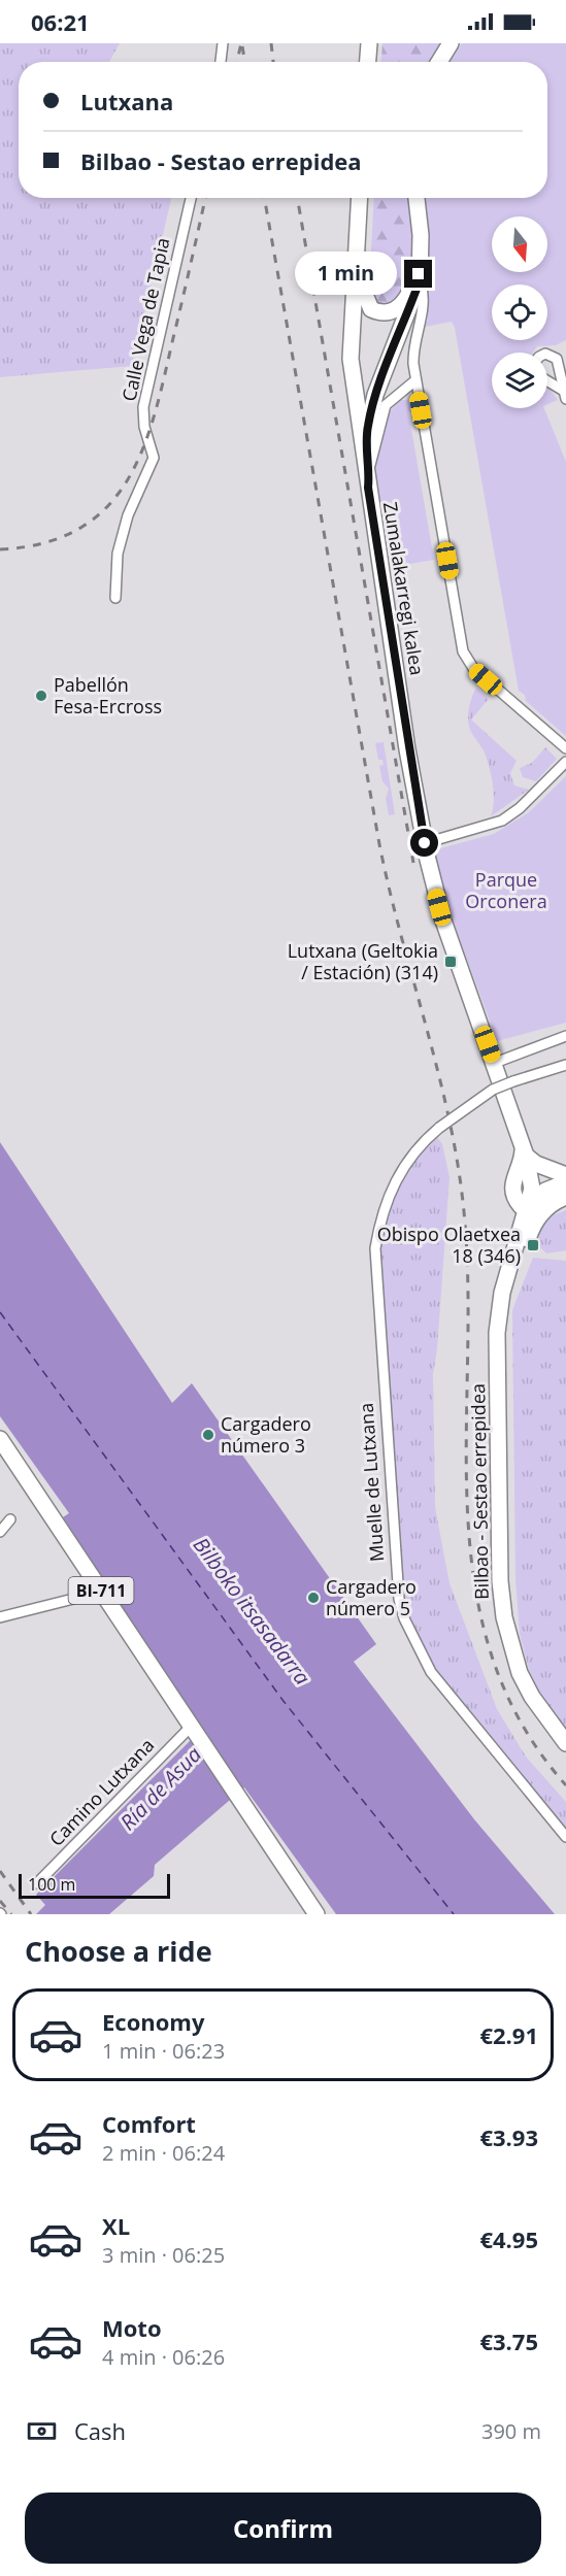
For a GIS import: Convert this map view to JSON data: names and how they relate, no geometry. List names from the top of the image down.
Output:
{
  "streets": {
    "main road": ["Zumalakarregi kalea", "Bilbao - Sestao errepidea", "BI-711"],
    "street": ["Calle Vega de Tapia", "Muelle de Lutxana", "Camino Lutxana"]
  },
  "crossings": [
    ["Zumalakarregi kalea", "Bilbao - Sestao errepidea"],
    ["BI-711", "Camino Lutxana"]
  ],
  "water": ["Bilboko itsasadarra", "Ría de Asua"],
  "parks": ["Parque Orconera"],
  "places": {
    "other": ["Pabellón Fesa-Ercross", "Cargadero número 3", "Cargadero número 5"],
    "transit": ["Lutxana (Geltokia / Estación) (314)", "Obispo Olaetxea 18 (346)"]
  },
  "scale_bar": "100 m",
  "north": "bottom",
  "page": {
    "status": "06:21",
    "banner": ["Lutxana", "Bilbao - Sestao errepidea"],
    "bubble": "1 min",
    "scale": "100 m",
    "heading": "Choose a ride",
    "list": [
      {
        "name": "Economy",
        "note": "1 min · 06:23",
        "value": "€2.91"
      },
      {
        "name": "Comfort",
        "note": "2 min · 06:24",
        "value": "€3.93"
      },
      {
        "name": "XL",
        "note": "3 min · 06:25",
        "value": "€4.95"
      },
      {
        "name": "Moto",
        "note": "4 min · 06:26",
        "value": "€3.75"
      }
    ],
    "pay": ["Cash", "390 m"],
    "buttons": "Confirm"
  }
}
